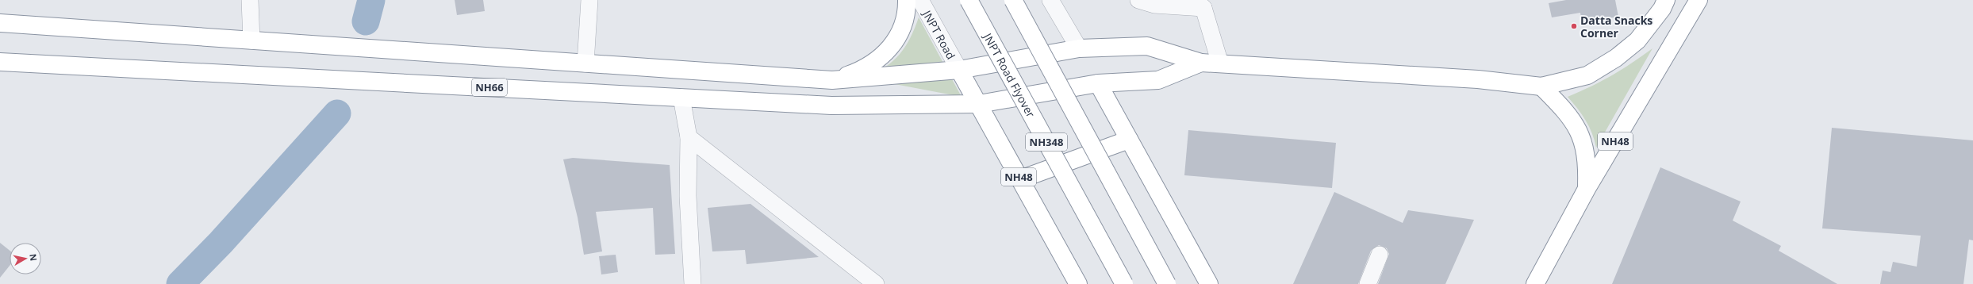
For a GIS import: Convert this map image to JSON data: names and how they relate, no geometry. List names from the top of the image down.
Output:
{
  "streets": {
    "highway": [
      "JNPT Road Flyover",
      "NH66",
      "NH48",
      "NH348"
    ],
    "street": ["JNPT Road"]
  },
  "crossings": [
    ["JNPT Road", "NH48"],
    ["NH66", "NH48"]
  ],
  "places": ["Datta Snacks Corner"],
  "north": "right"
}
